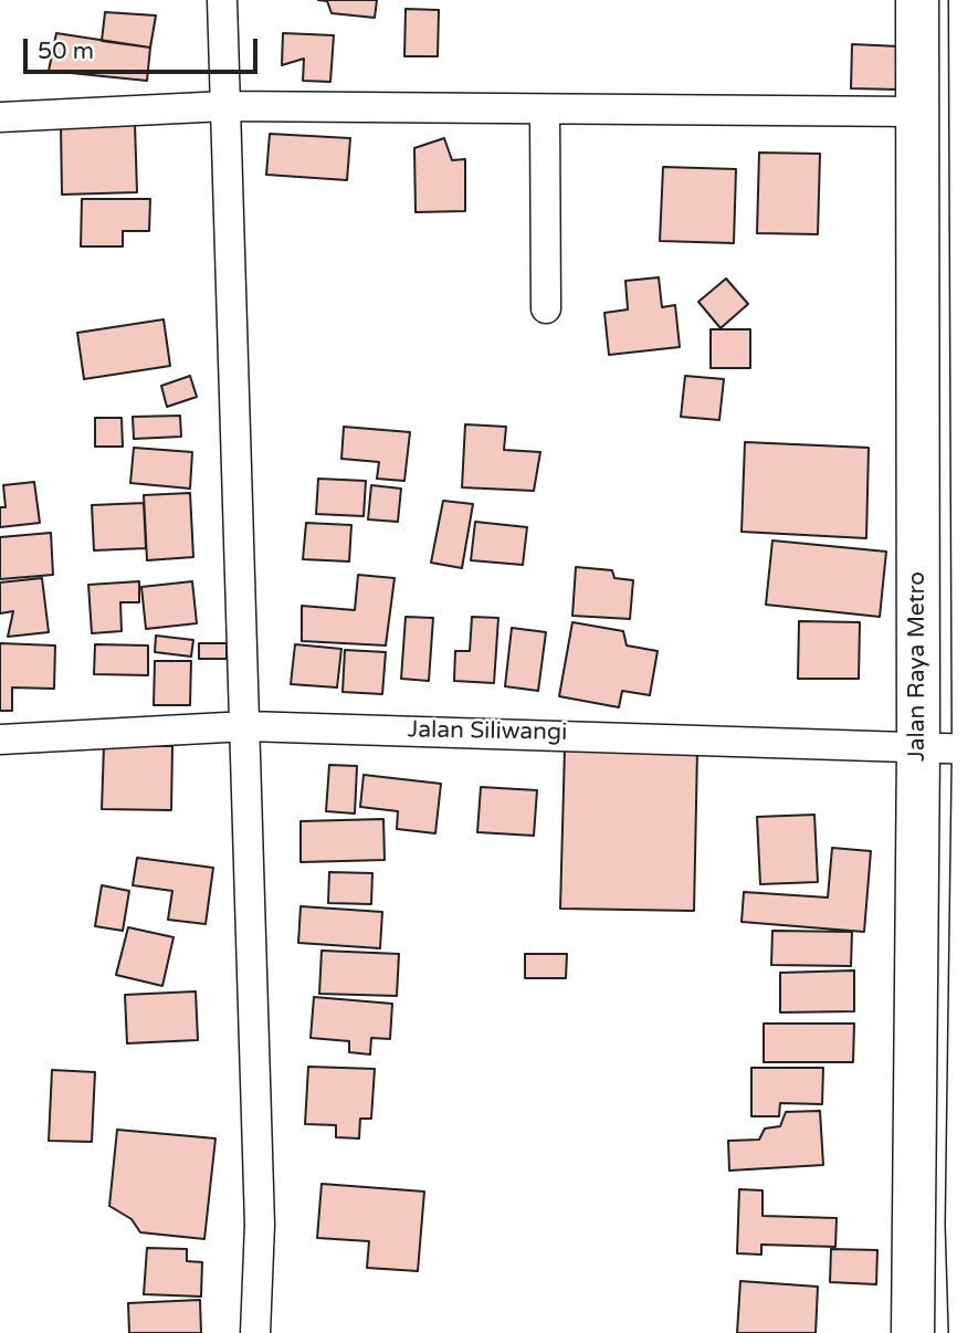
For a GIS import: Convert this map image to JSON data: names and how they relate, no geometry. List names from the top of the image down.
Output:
{
  "streets": {
    "highway": ["Jalan Raya Metro"],
    "street": ["Jalan Siliwangi"]
  },
  "crossings": [
    ["Jalan Raya Metro", "Jalan Siliwangi"]
  ],
  "scale_bar": "50 m"
}
